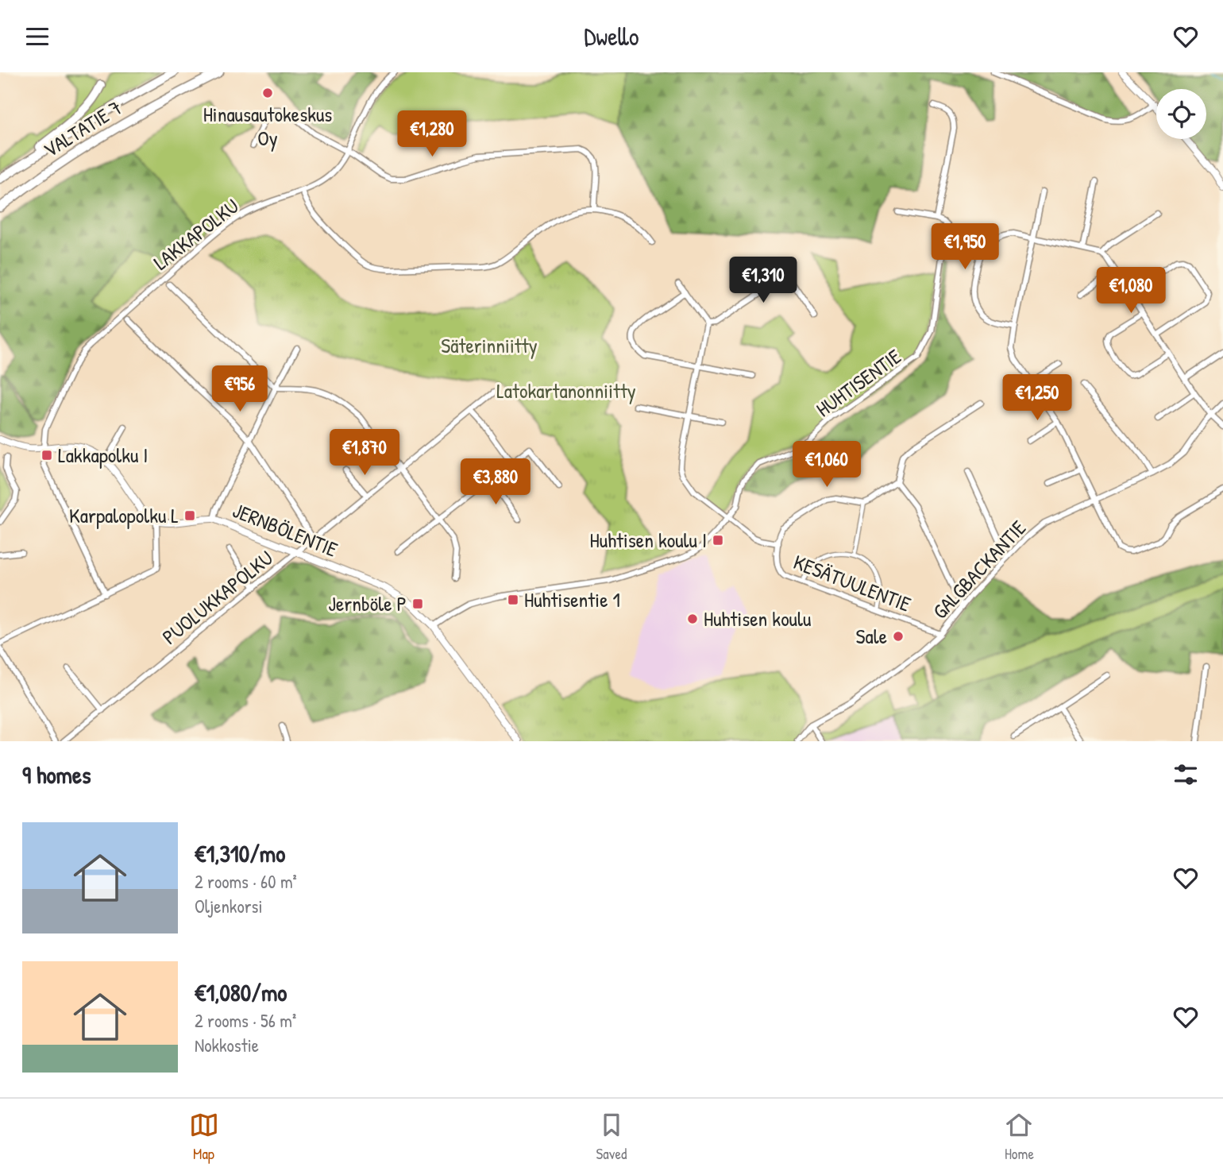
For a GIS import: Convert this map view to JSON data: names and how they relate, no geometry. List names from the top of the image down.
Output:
{
  "streets": {
    "highway": ["VALTATIE 7"],
    "street": [
      "LAKKAPOLKU",
      "HUHTISENTIE",
      "JERNBÖLENTIE",
      "GALGBACKANTIE",
      "KESÄTUULENTIE",
      "PUOLUKKAPOLKU"
    ]
  },
  "crossings": [
    ["HUHTISENTIE", "JERNBÖLENTIE"],
    ["JERNBÖLENTIE", "PUOLUKKAPOLKU"],
    ["GALGBACKANTIE", "KESÄTUULENTIE"]
  ],
  "parks": ["Säterinniitty", "Latokartanonniitty"],
  "places": {
    "other": ["Hinausautokeskus Oy", "Huhtisen koulu", "Sale"],
    "transit": [
      "Lakkapolku I",
      "Karpalopolku L",
      "Huhtisen koulu I",
      "Huhtisentie 1",
      "Jernböle P"
    ]
  },
  "page": {
    "header": "Dwello",
    "price": [
      "€1,280",
      "€1,950",
      "€1,310",
      "€1,080",
      "€956",
      "€1,250",
      "€1,870",
      "€1,060",
      "€3,880"
    ],
    "heading": "9 homes",
    "list": [
      {
        "name": "€1,310/mo",
        "note": "2 rooms · 60 m² · Oljenkorsi"
      },
      {
        "name": "€1,080/mo",
        "note": "2 rooms · 56 m² · Nokkostie"
      }
    ],
    "tabs": ["Map", "Saved", "Home"]
  }
}
